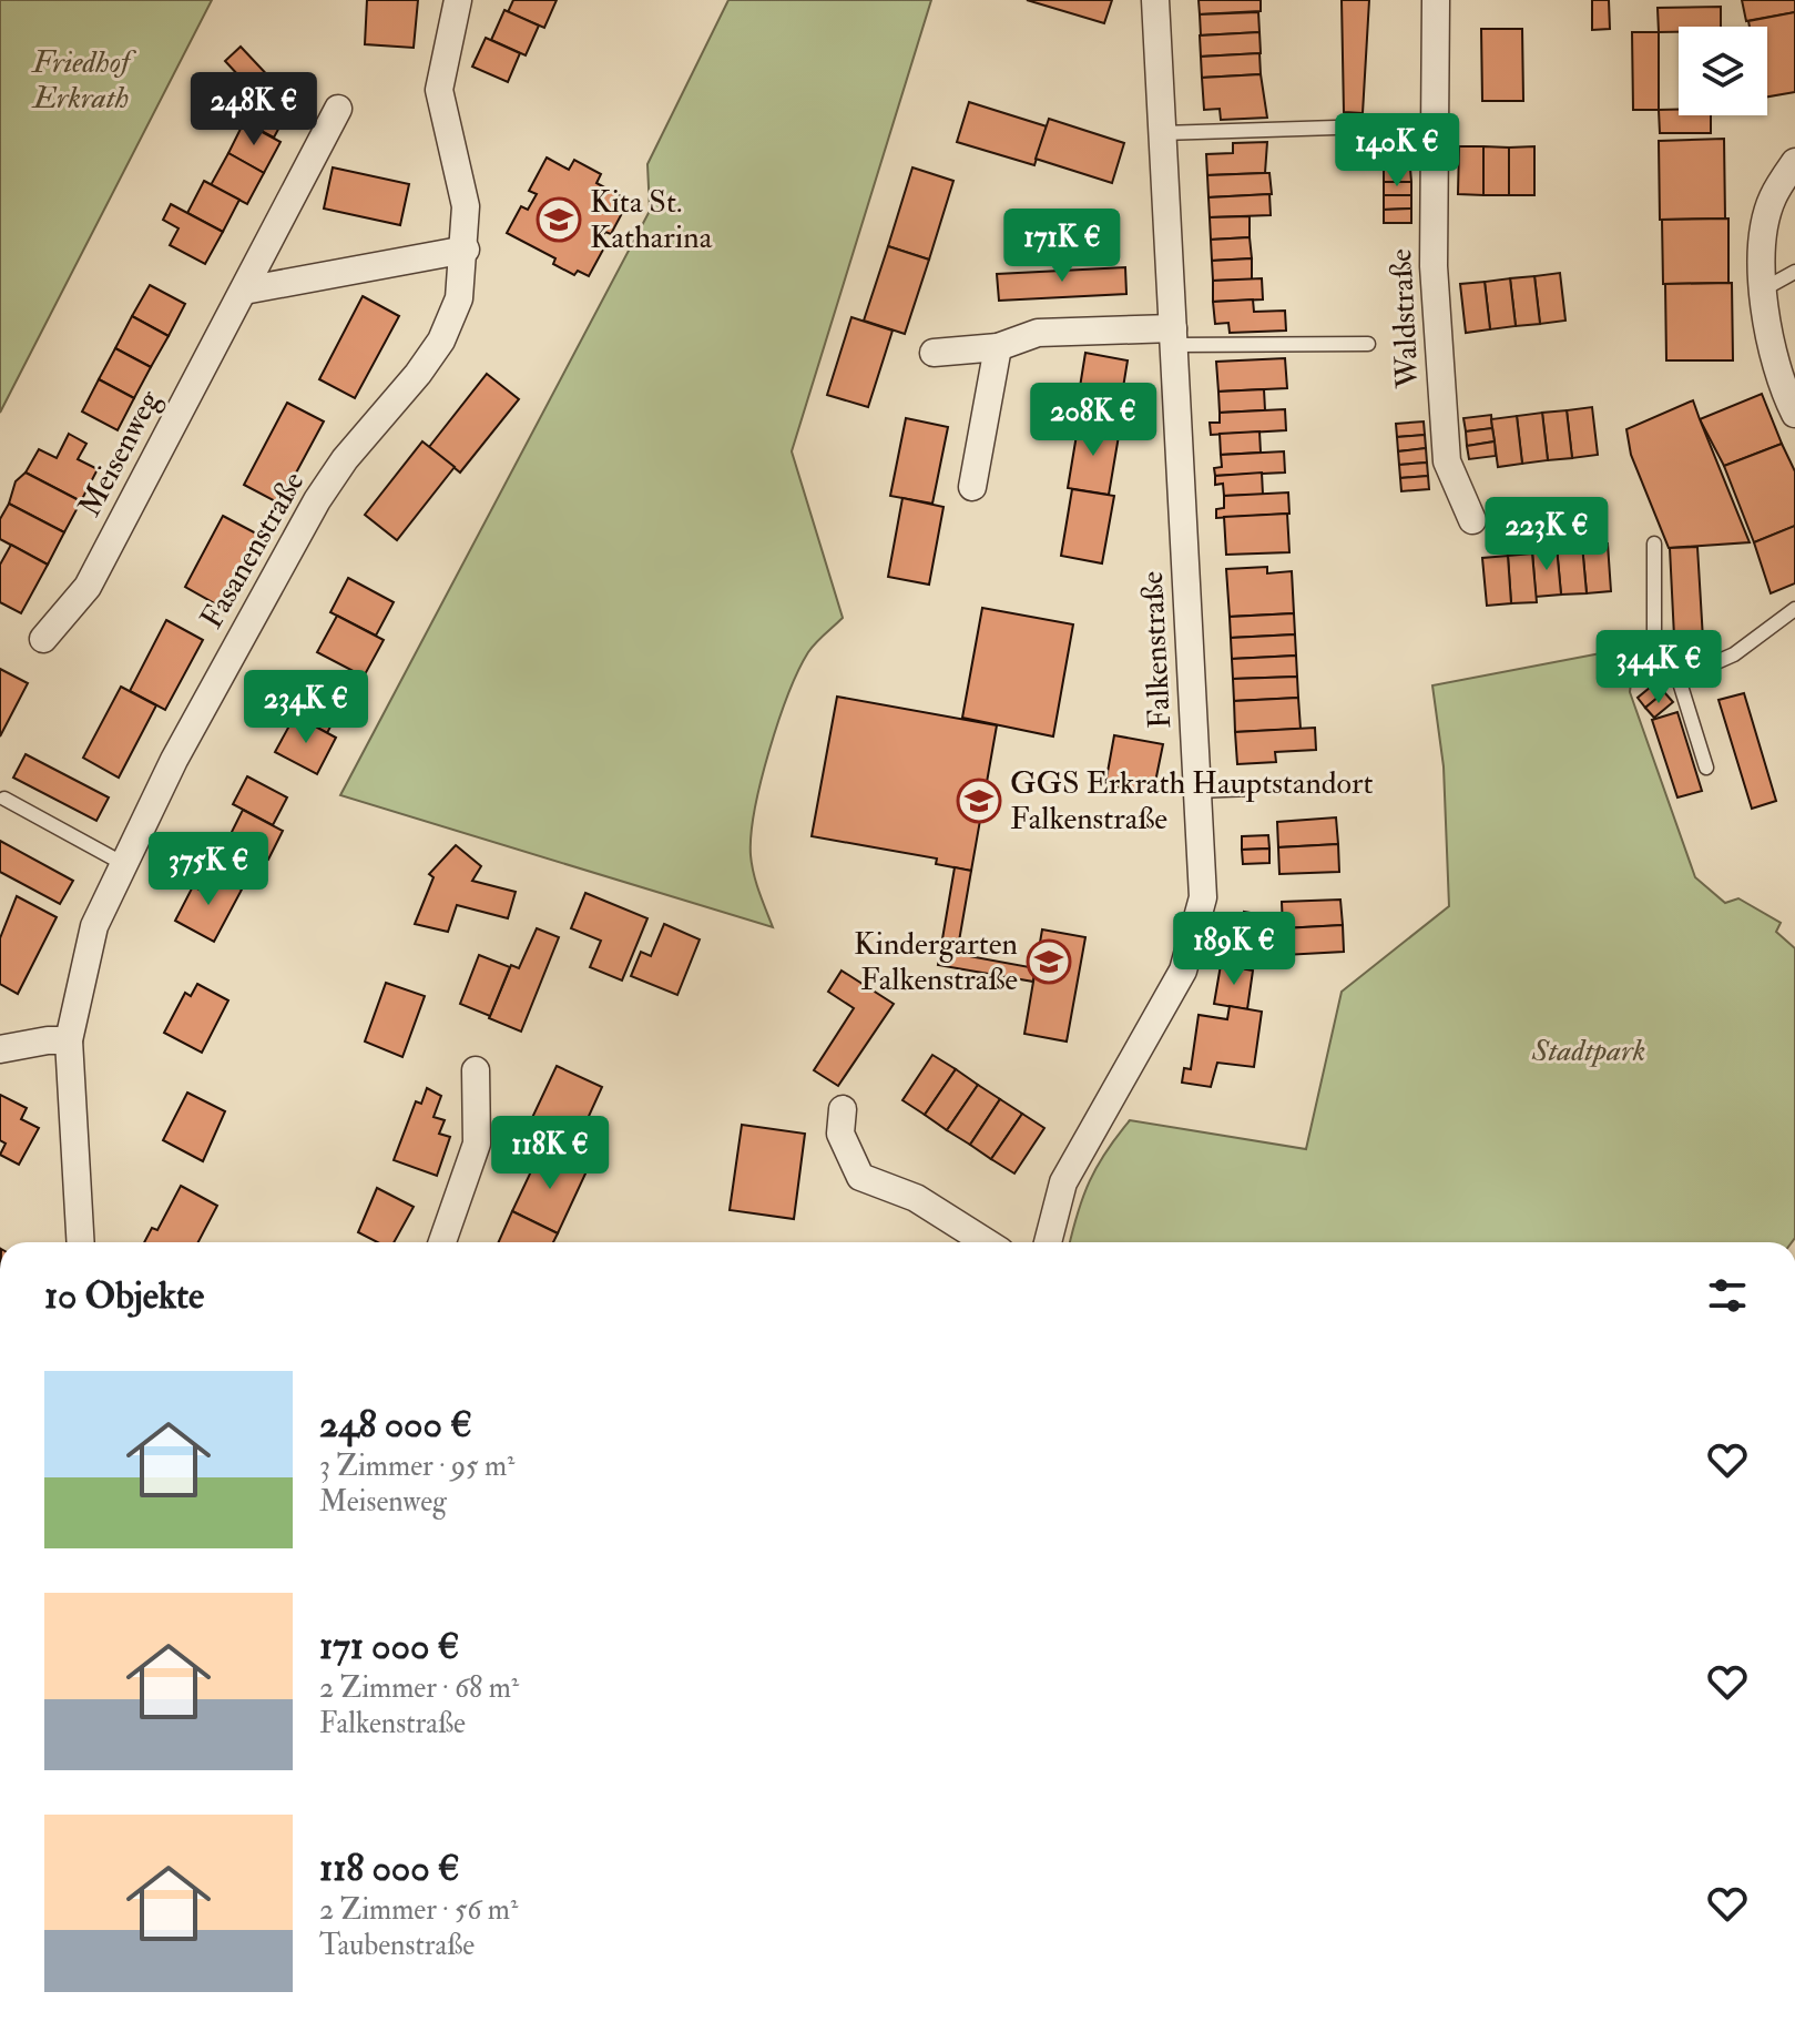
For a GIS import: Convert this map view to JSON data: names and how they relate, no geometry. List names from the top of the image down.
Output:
{
  "streets": {
    "street": [
      "Waldstraße",
      "Meisenweg",
      "Fasanenstraße",
      "Falkenstraße"
    ]
  },
  "parks": ["Friedhof Erkrath", "Stadtpark"],
  "places": {
    "school or university": ["Kita St. Katharina", "GGS Erkrath Hauptstandort Falkenstraße", "Kindergarten Falkenstraße"]
  },
  "page": {
    "price": [
      "248K €",
      "140K €",
      "171K €",
      "208K €",
      "223K €",
      "344K €",
      "234K €",
      "375K €",
      "189K €",
      "118K €"
    ],
    "heading": "10 Objekte",
    "list": [
      {
        "name": "248 000 €",
        "note": "3 Zimmer · 95 m² · Meisenweg"
      },
      {
        "name": "171 000 €",
        "note": "2 Zimmer · 68 m² · Falkenstraße"
      },
      {
        "name": "118 000 €",
        "note": "2 Zimmer · 56 m² · Taubenstraße"
      }
    ]
  }
}
